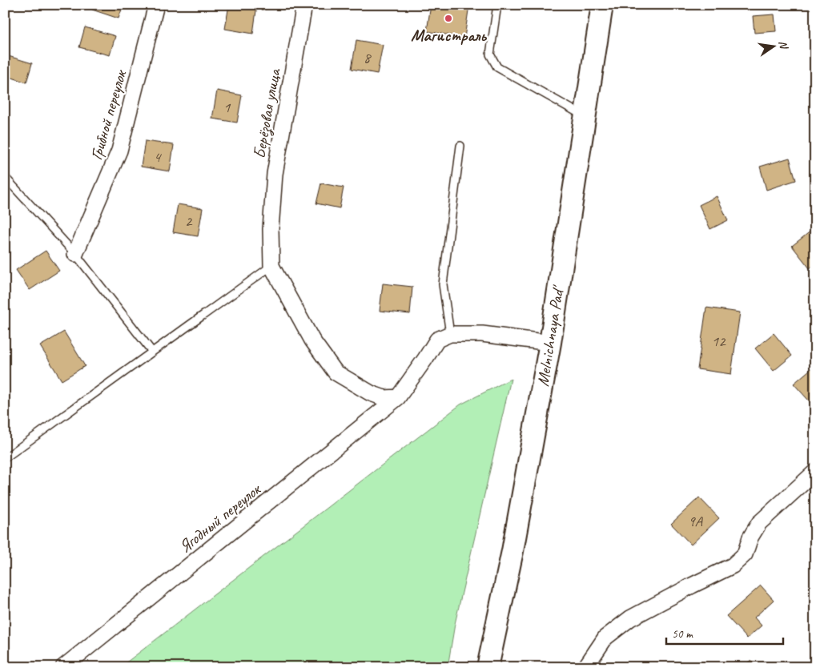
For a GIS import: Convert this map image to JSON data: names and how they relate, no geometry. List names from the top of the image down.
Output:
{
  "streets": {
    "street": [
      "Берёзовая улица",
      "Грибной переулок",
      "Melnichnaya Pad'",
      "Ягодный переулок"
    ]
  },
  "places": ["Магистраль"],
  "house_numbers": [
    "8",
    "1",
    "4",
    "2",
    "12",
    "9А"
  ],
  "scale_bar": "50 m",
  "north": "right"
}
